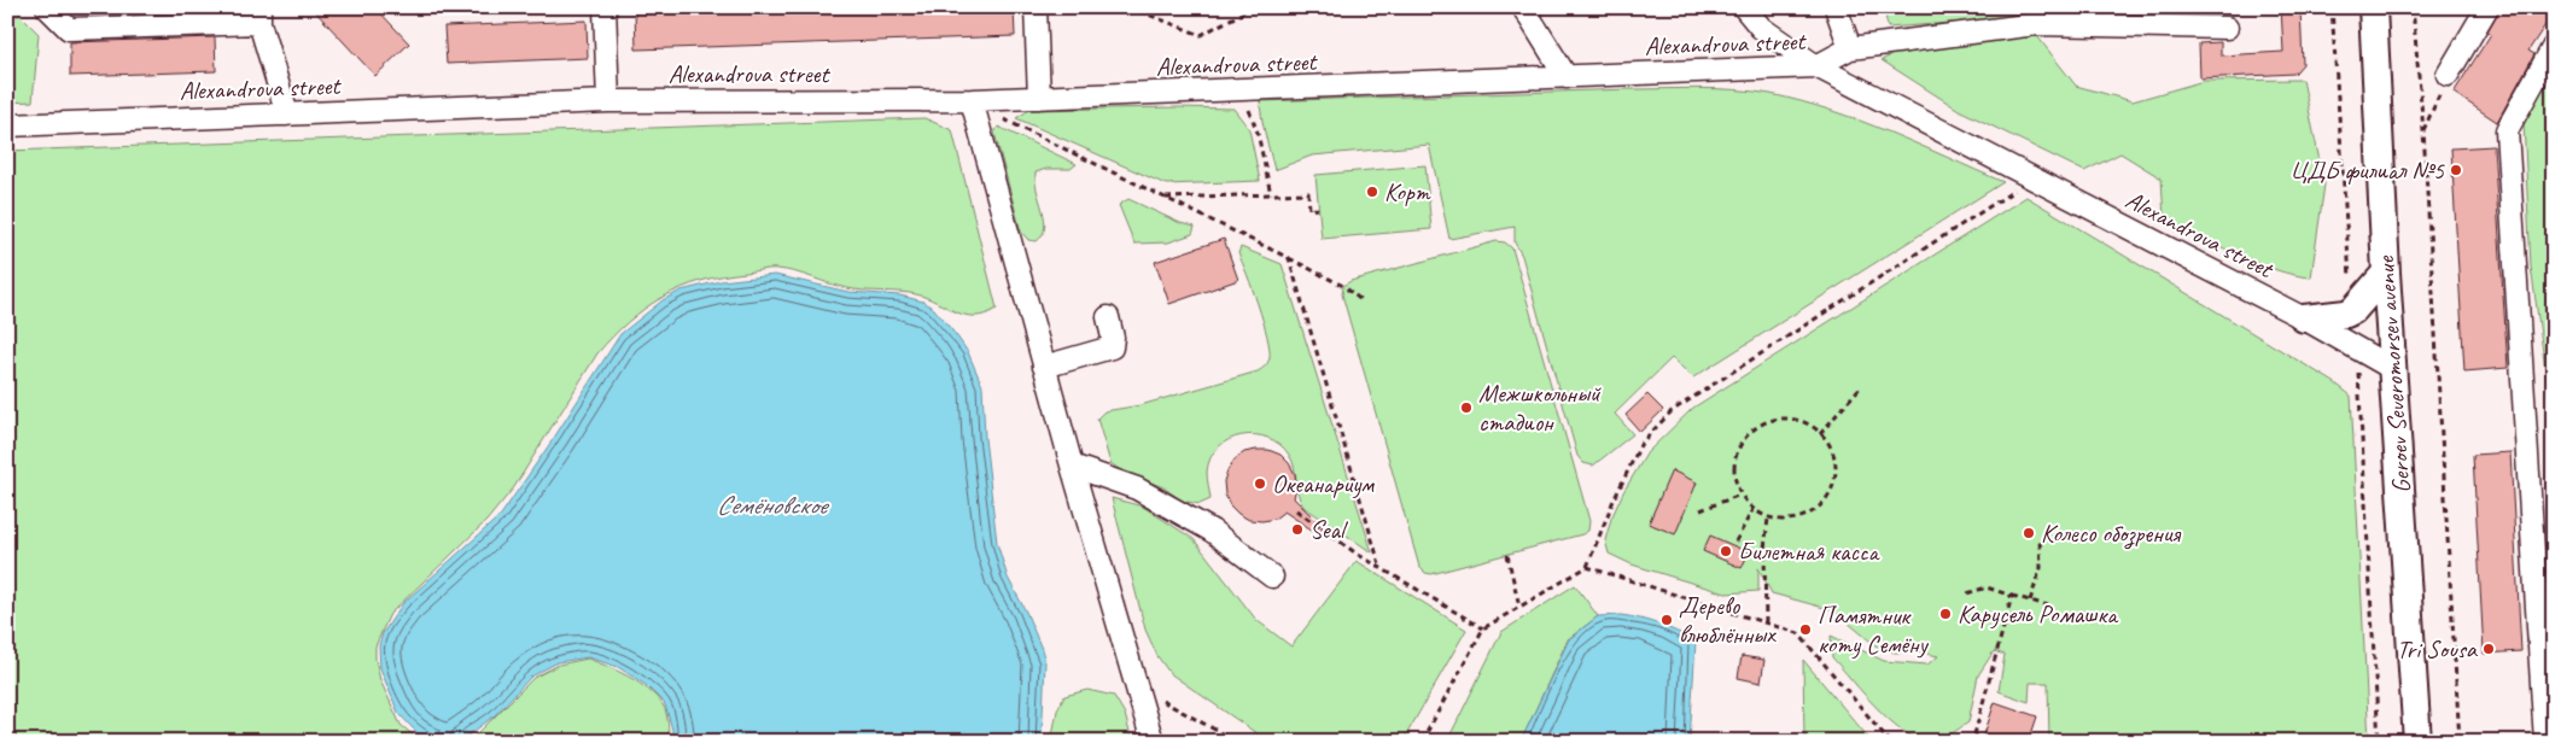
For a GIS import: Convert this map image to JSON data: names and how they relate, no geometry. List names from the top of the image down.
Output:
{
  "streets": {
    "main road": ["Geroev Severomorsev avenue"],
    "street": ["Alexandrova street"]
  },
  "crossings": [
    ["Alexandrova street", "Geroev Severomorsev avenue"]
  ],
  "water": ["Семёновское"],
  "places": [
    "ЦДБ филиал №5",
    "Корт",
    "Межшкольный стадион",
    "Океанариум",
    "Seal",
    "Колесо обозрения",
    "Билетная касса",
    "Карусель Ромашка",
    "Дерево влюблённых",
    "Памятник коту Семёну",
    "Tri Sousa"
  ]
}
